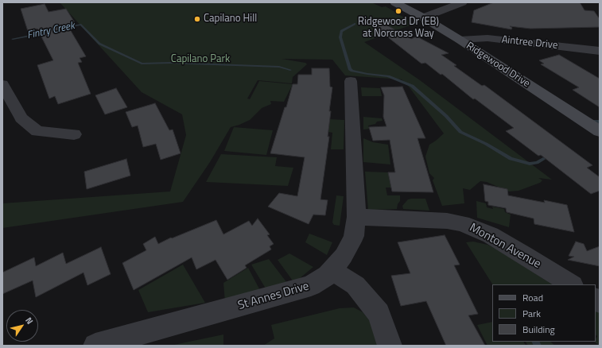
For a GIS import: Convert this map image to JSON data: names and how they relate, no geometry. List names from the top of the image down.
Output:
{
  "streets": {
    "main road": ["Ridgewood Drive"],
    "street": ["Aintree Drive", "Monton Avenue", "St Annes Drive"]
  },
  "crossings": [
    ["Aintree Drive", "Ridgewood Drive"],
    ["Monton Avenue", "St Annes Drive"]
  ],
  "water": ["Fintry Creek"],
  "parks": ["Capilano Park"],
  "places": ["Ridgewood Dr (EB) at Norcross Way", "Capilano Hill"],
  "legend": ["Road", "Park", "Building"],
  "north": "top right"
}
